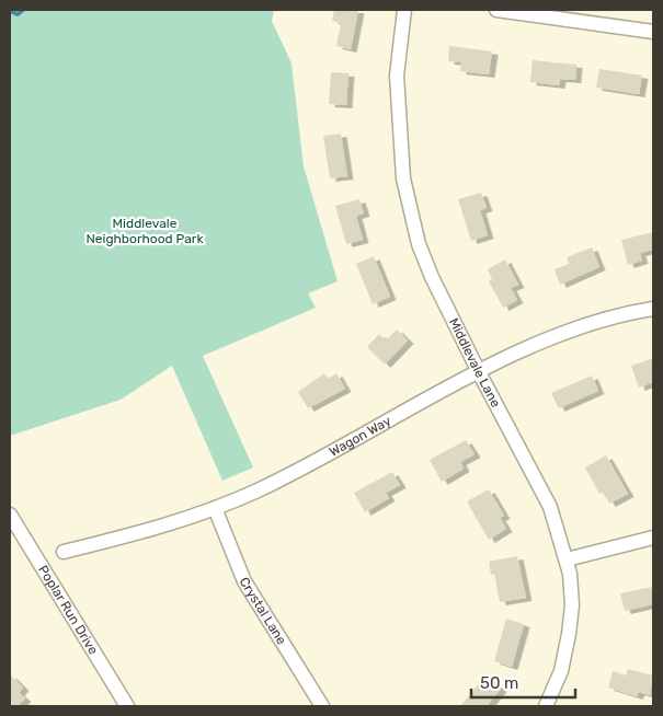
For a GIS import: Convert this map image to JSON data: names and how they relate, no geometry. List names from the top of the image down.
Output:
{
  "streets": {
    "street": [
      "Middlevale Lane",
      "Wagon Way",
      "Poplar Run Drive",
      "Crystal Lane"
    ]
  },
  "crossings": [
    ["Middlevale Lane", "Wagon Way"],
    ["Wagon Way", "Crystal Lane"]
  ],
  "parks": ["Middlevale Neighborhood Park"],
  "scale_bar": "50 m"
}
